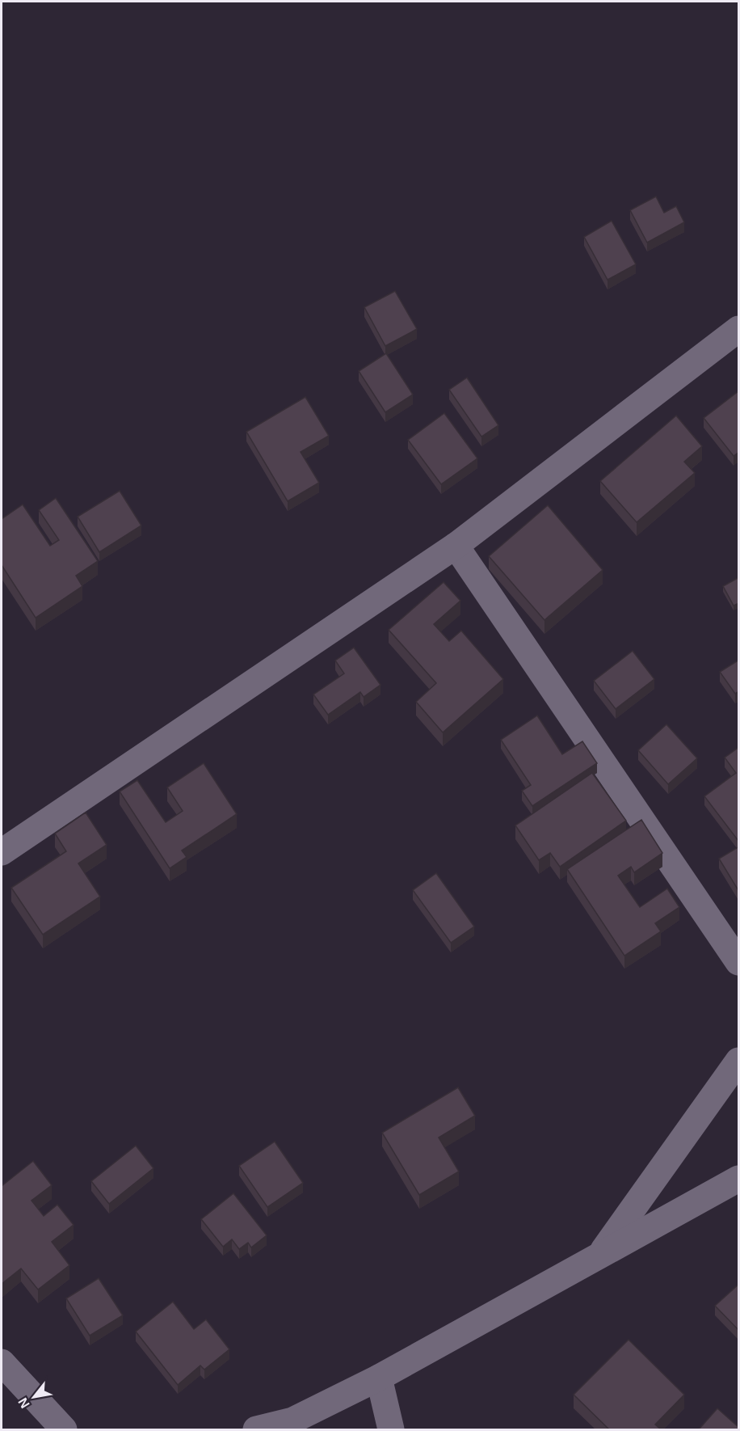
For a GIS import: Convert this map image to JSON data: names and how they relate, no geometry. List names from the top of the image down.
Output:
{
  "north": "bottom left"
}
